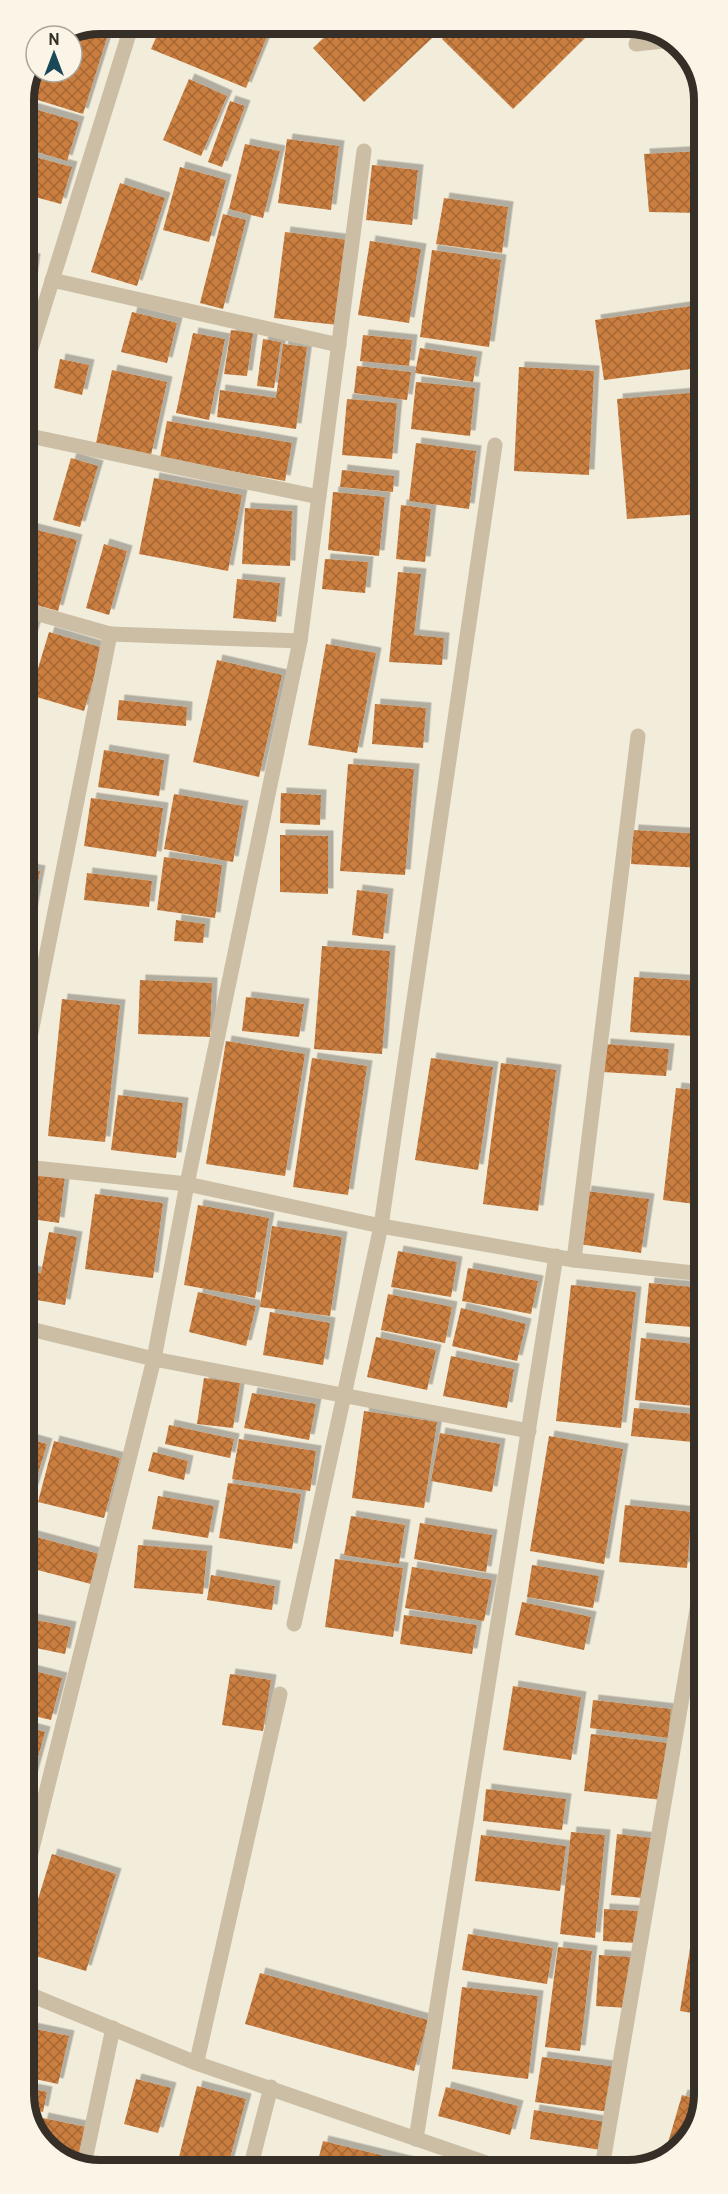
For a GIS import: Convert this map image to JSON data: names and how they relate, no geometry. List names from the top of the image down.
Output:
{
  "north": "top"
}
